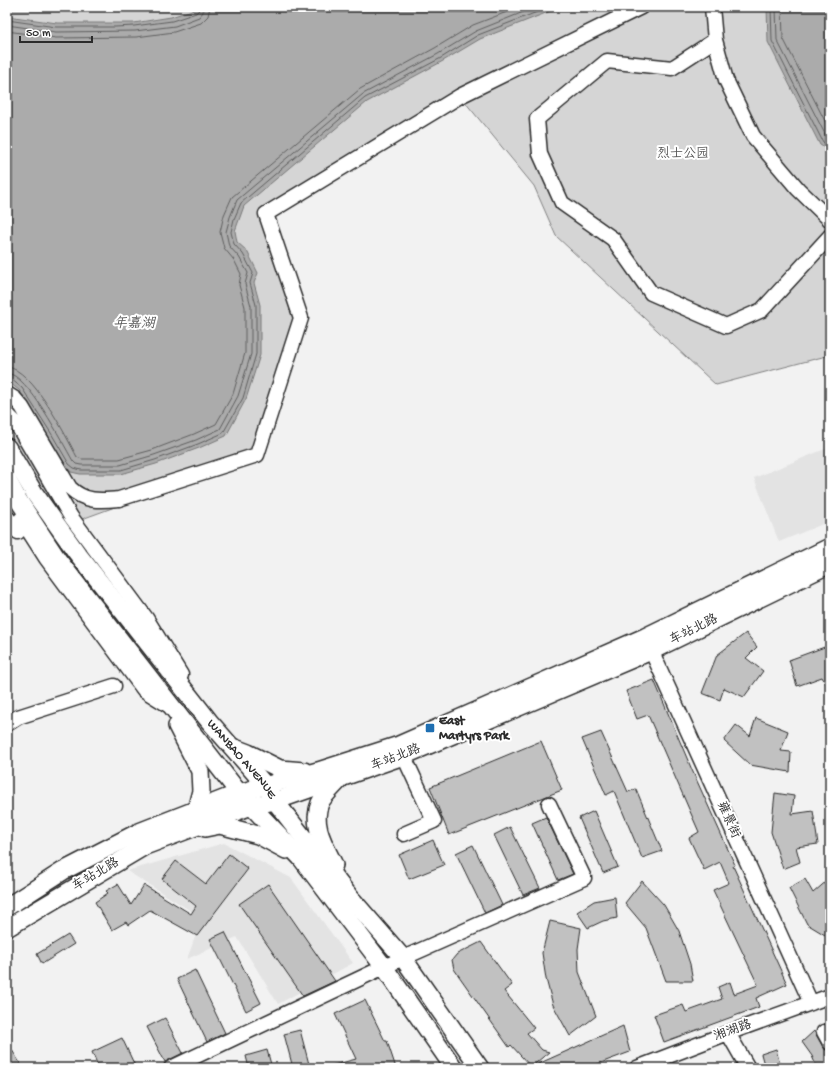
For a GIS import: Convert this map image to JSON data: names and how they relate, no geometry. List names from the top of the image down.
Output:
{
  "streets": {
    "main road": ["车站北路", "WANBAO AVENUE"],
    "street": ["雍景街", "湘湖路"]
  },
  "crossings": [
    ["车站北路", "WANBAO AVENUE"],
    ["车站北路", "雍景街"],
    ["雍景街", "湘湖路"]
  ],
  "water": ["年嘉湖"],
  "parks": ["烈士公园"],
  "places": {
    "transit": ["East Martyrs Park"]
  },
  "scale_bar": "50 m"
}
